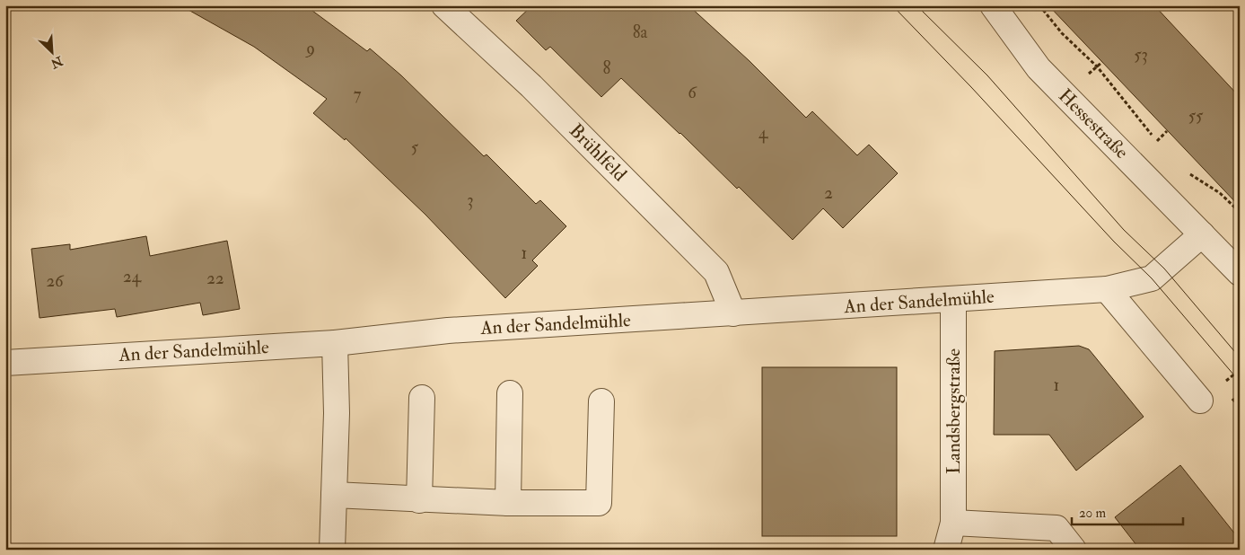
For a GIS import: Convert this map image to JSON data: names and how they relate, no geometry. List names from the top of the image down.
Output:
{
  "streets": {
    "street": [
      "Hessestraße",
      "Brühlfeld",
      "An der Sandelmühle",
      "Landsbergstraße"
    ]
  },
  "crossings": [
    ["Hessestraße", "An der Sandelmühle"],
    ["Brühlfeld", "An der Sandelmühle"],
    ["An der Sandelmühle", "Landsbergstraße"]
  ],
  "house_numbers": [
    "8a",
    "9",
    "53",
    "8",
    "6",
    "7",
    "55",
    "4",
    "5",
    "2",
    "3",
    "1",
    "24",
    "22",
    "26",
    "1"
  ],
  "scale_bar": "20 m",
  "north": "bottom right"
}
